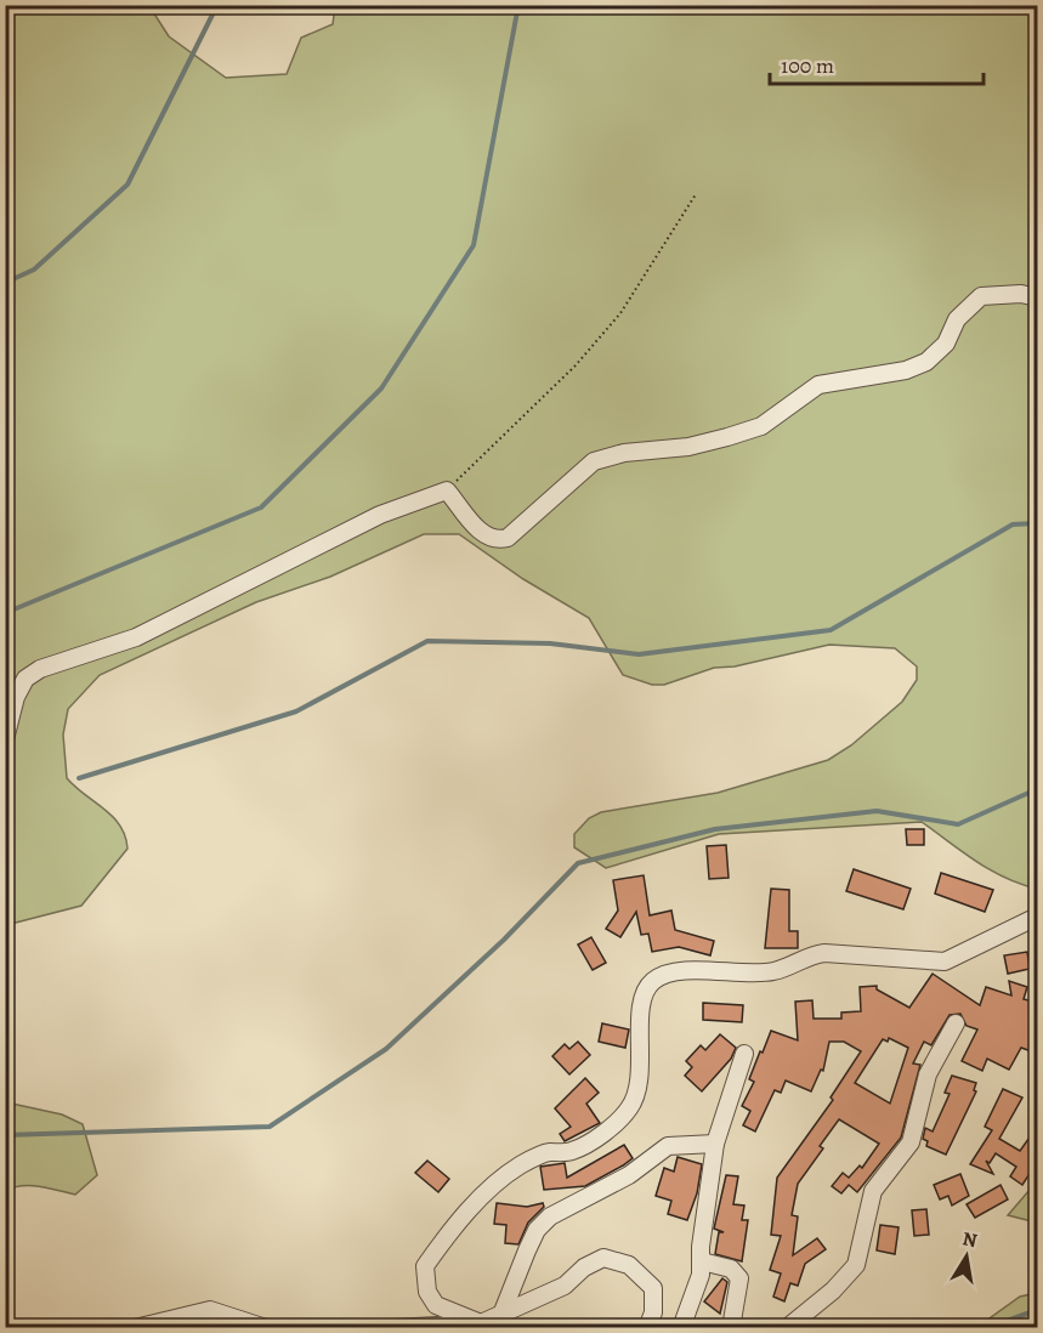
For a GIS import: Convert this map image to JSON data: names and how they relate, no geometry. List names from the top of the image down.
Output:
{
  "scale_bar": "100 m",
  "north": "top"
}
